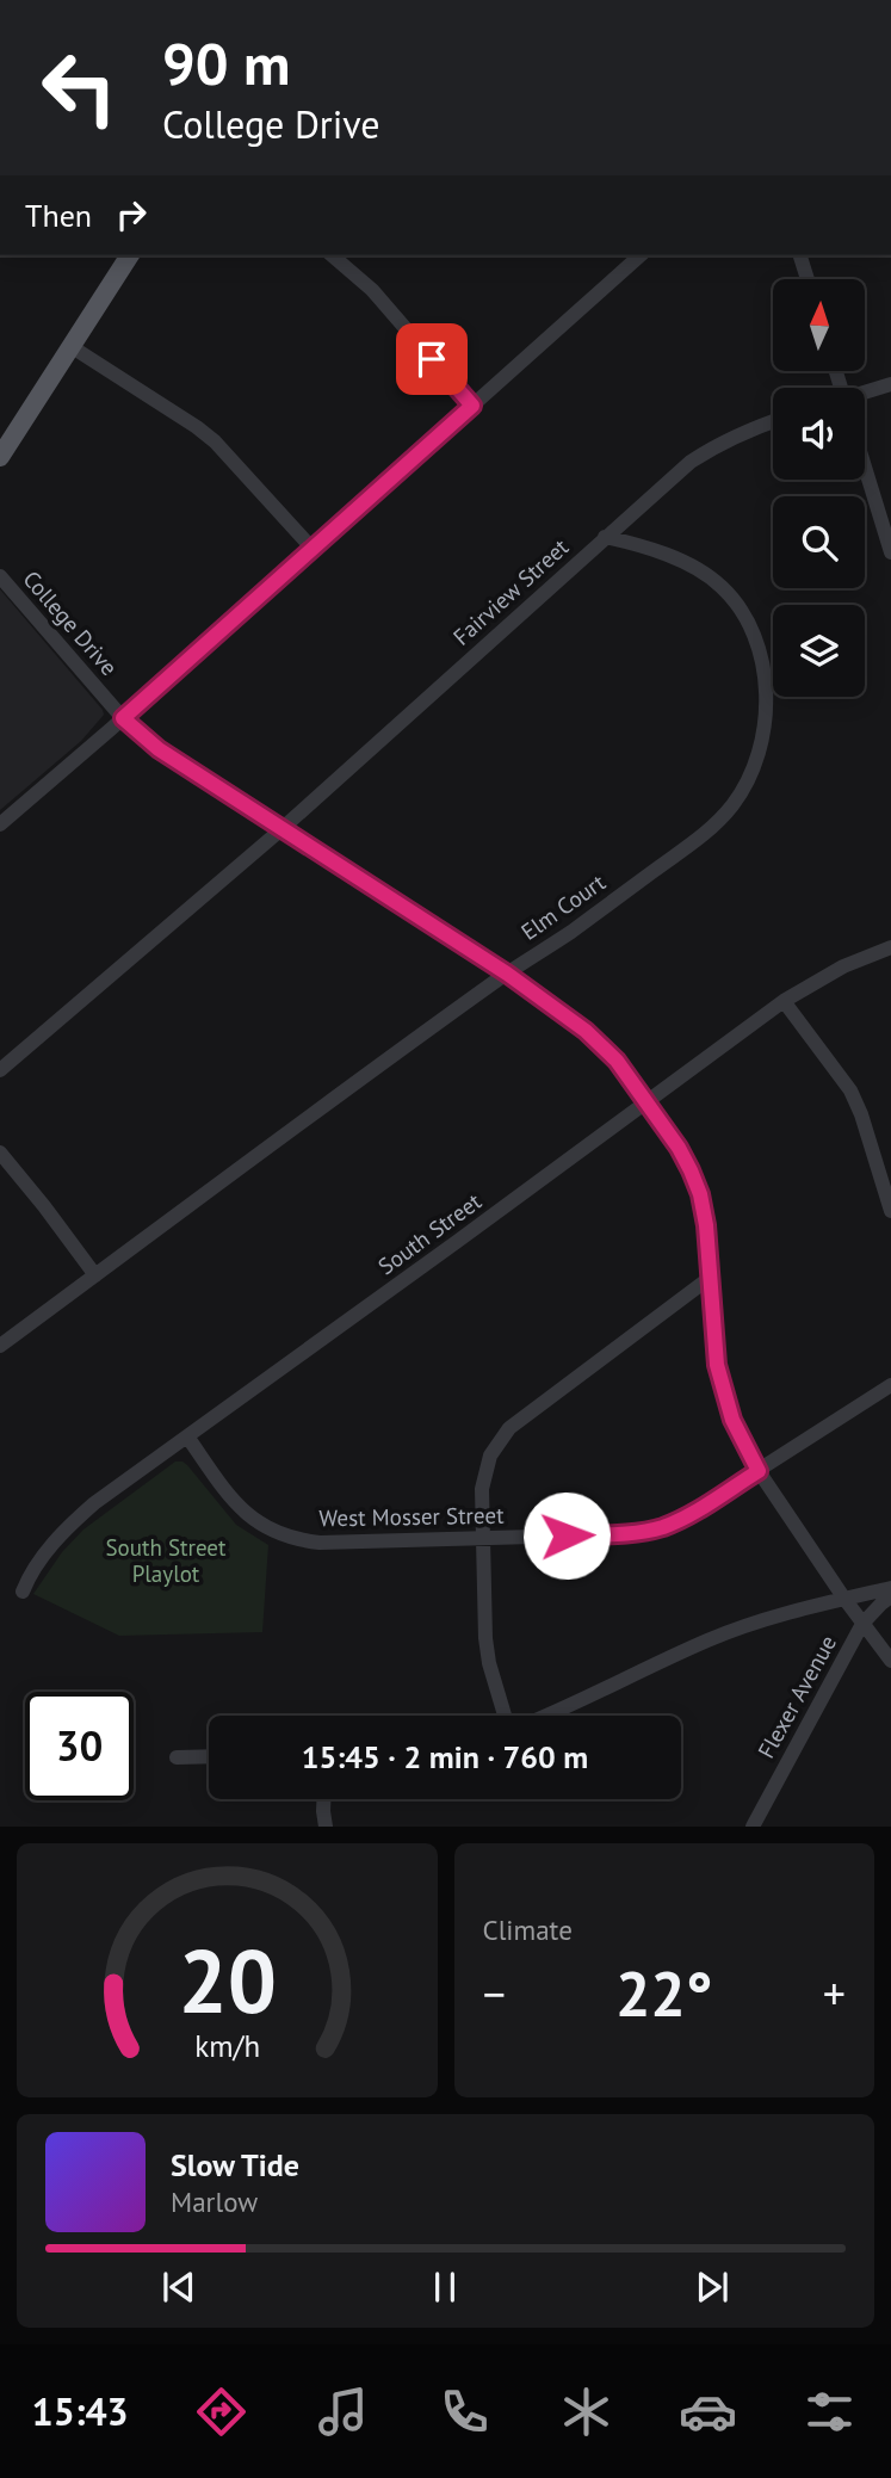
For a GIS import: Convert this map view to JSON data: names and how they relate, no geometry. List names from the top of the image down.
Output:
{
  "streets": {
    "street": [
      "Fairview Street",
      "College Drive",
      "Elm Court",
      "South Street",
      "West Mosser Street",
      "Flexer Avenue"
    ]
  },
  "crossings": [
    ["Fairview Street", "College Drive"],
    ["Fairview Street", "Elm Court"],
    ["College Drive", "Elm Court"],
    ["College Drive", "South Street"],
    ["College Drive", "West Mosser Street"],
    ["College Drive", "Flexer Avenue"],
    ["South Street", "West Mosser Street"]
  ],
  "parks": ["South Street Playlot"],
  "north": "top",
  "page": {
    "turn": ["90 m", "College Drive"],
    "then": "Then",
    "limit": "30",
    "trip": "15:45 · 2 min · 760 m",
    "tile": "Climate",
    "heat": ["−", "22°", "+"],
    "song": ["Slow Tide", "Marlow"],
    "tabs": "15:43",
    "gauge": ["20", "km/h"]
  }
}
